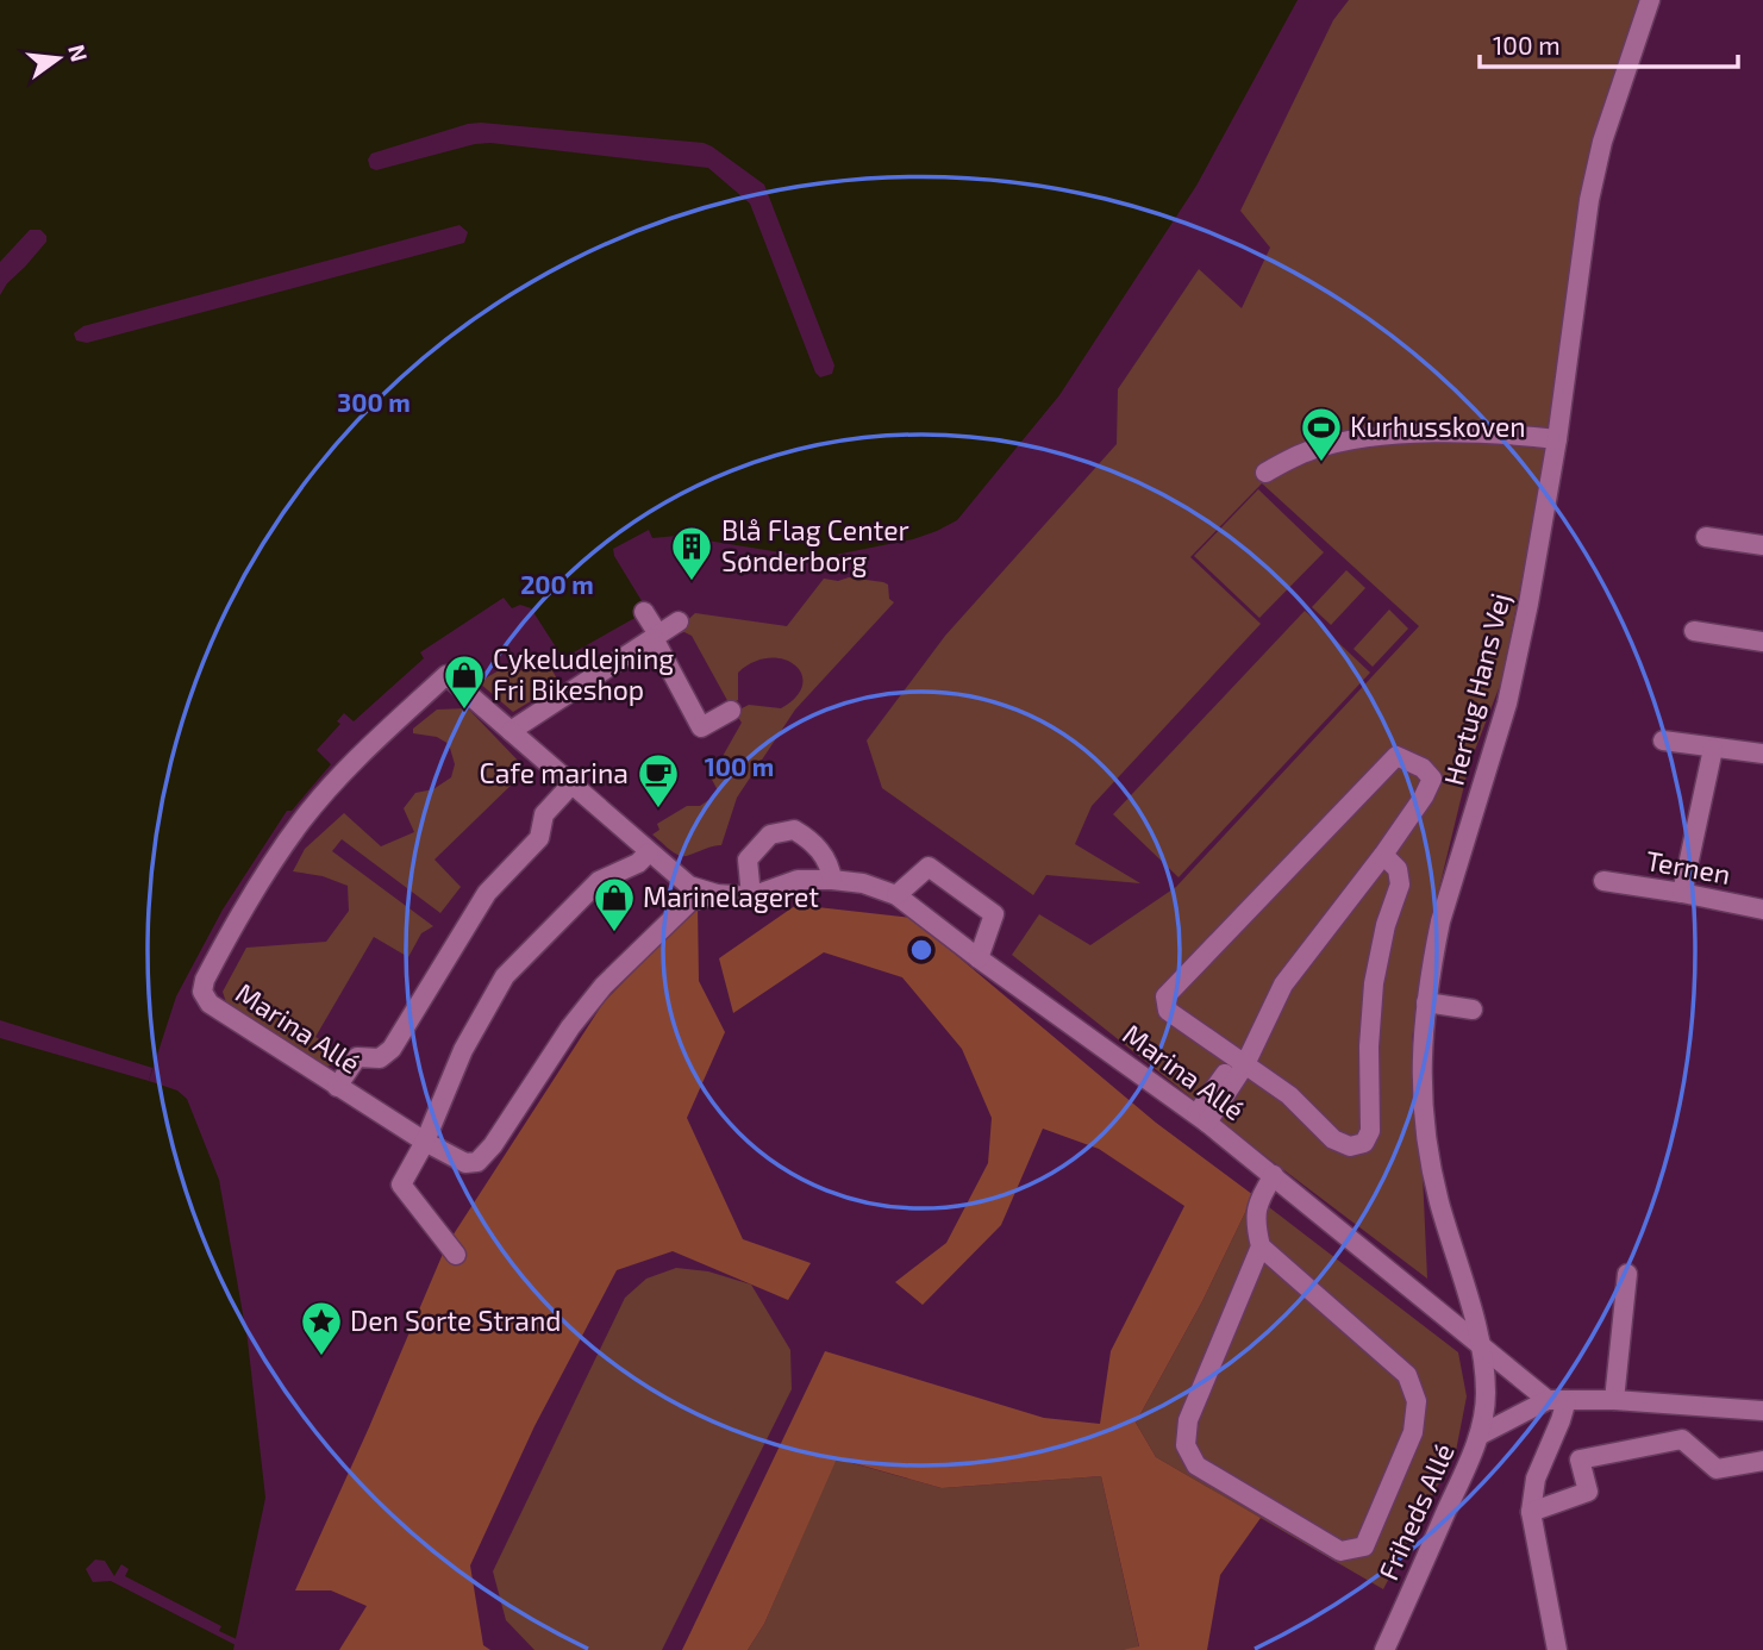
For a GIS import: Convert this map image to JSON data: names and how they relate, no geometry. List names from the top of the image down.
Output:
{
  "streets": {
    "street": [
      "Hertug Hans Vej",
      "Ternen",
      "Marina Allé",
      "Friheds Allé"
    ]
  },
  "crossings": [
    ["Hertug Hans Vej", "Marina Allé"],
    ["Hertug Hans Vej", "Friheds Allé"]
  ],
  "places": {
    "sports": ["Kurhusskoven"],
    "building": ["Blå Flag Center Sønderborg"],
    "shop": ["Cykeludlejning Fri Bikeshop", "Marinelageret"],
    "cafe": ["Cafe marina"],
    "place": ["Den Sorte Strand"]
  },
  "scale_bar": "100 m",
  "north": "right",
  "rings": ["300 m", "200 m", "100 m"]
}
